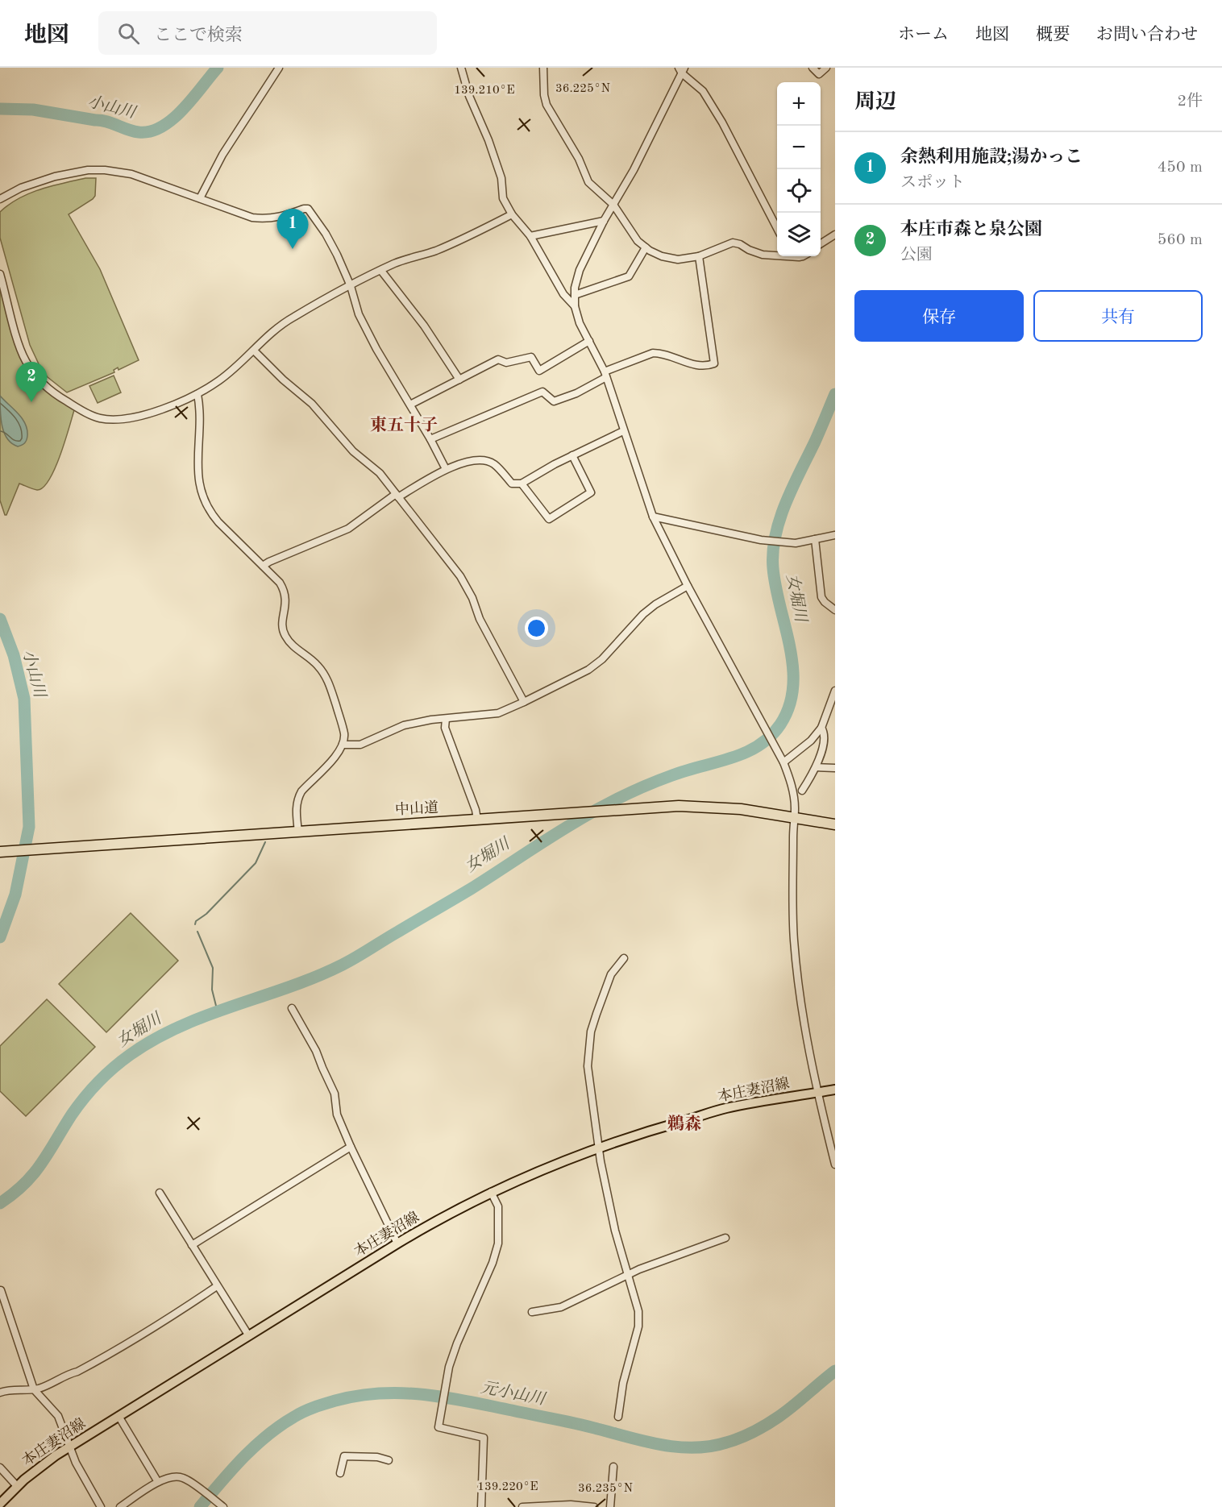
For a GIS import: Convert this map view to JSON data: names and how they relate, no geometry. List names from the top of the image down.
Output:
{
  "streets": {
    "highway": ["中山道"],
    "main road": ["本庄妻沼線"]
  },
  "districts": ["東五十子", "鵜森"],
  "water": ["小山川", "女堀川", "元小山川"],
  "page": {
    "header": "地図",
    "search": "ここで検索",
    "nav": [
      "ホーム",
      "地図",
      "概要",
      "お問い合わせ"
    ],
    "heading": ["周辺", "2件"],
    "map_buttons": ["+", "−"],
    "list": [
      {
        "mark": "1",
        "name": "余熱利用施設;湯かっこ",
        "note": "スポット",
        "value": "450 m"
      },
      {
        "mark": "2",
        "name": "本庄市森と泉公園",
        "note": "公園",
        "value": "560 m"
      }
    ],
    "pins": ["1", "2"],
    "buttons": ["保存", "共有"]
  },
  "coordinates": [
    "36.225°N",
    "139.210°E",
    "139.220°E",
    "36.235°N"
  ]
}
